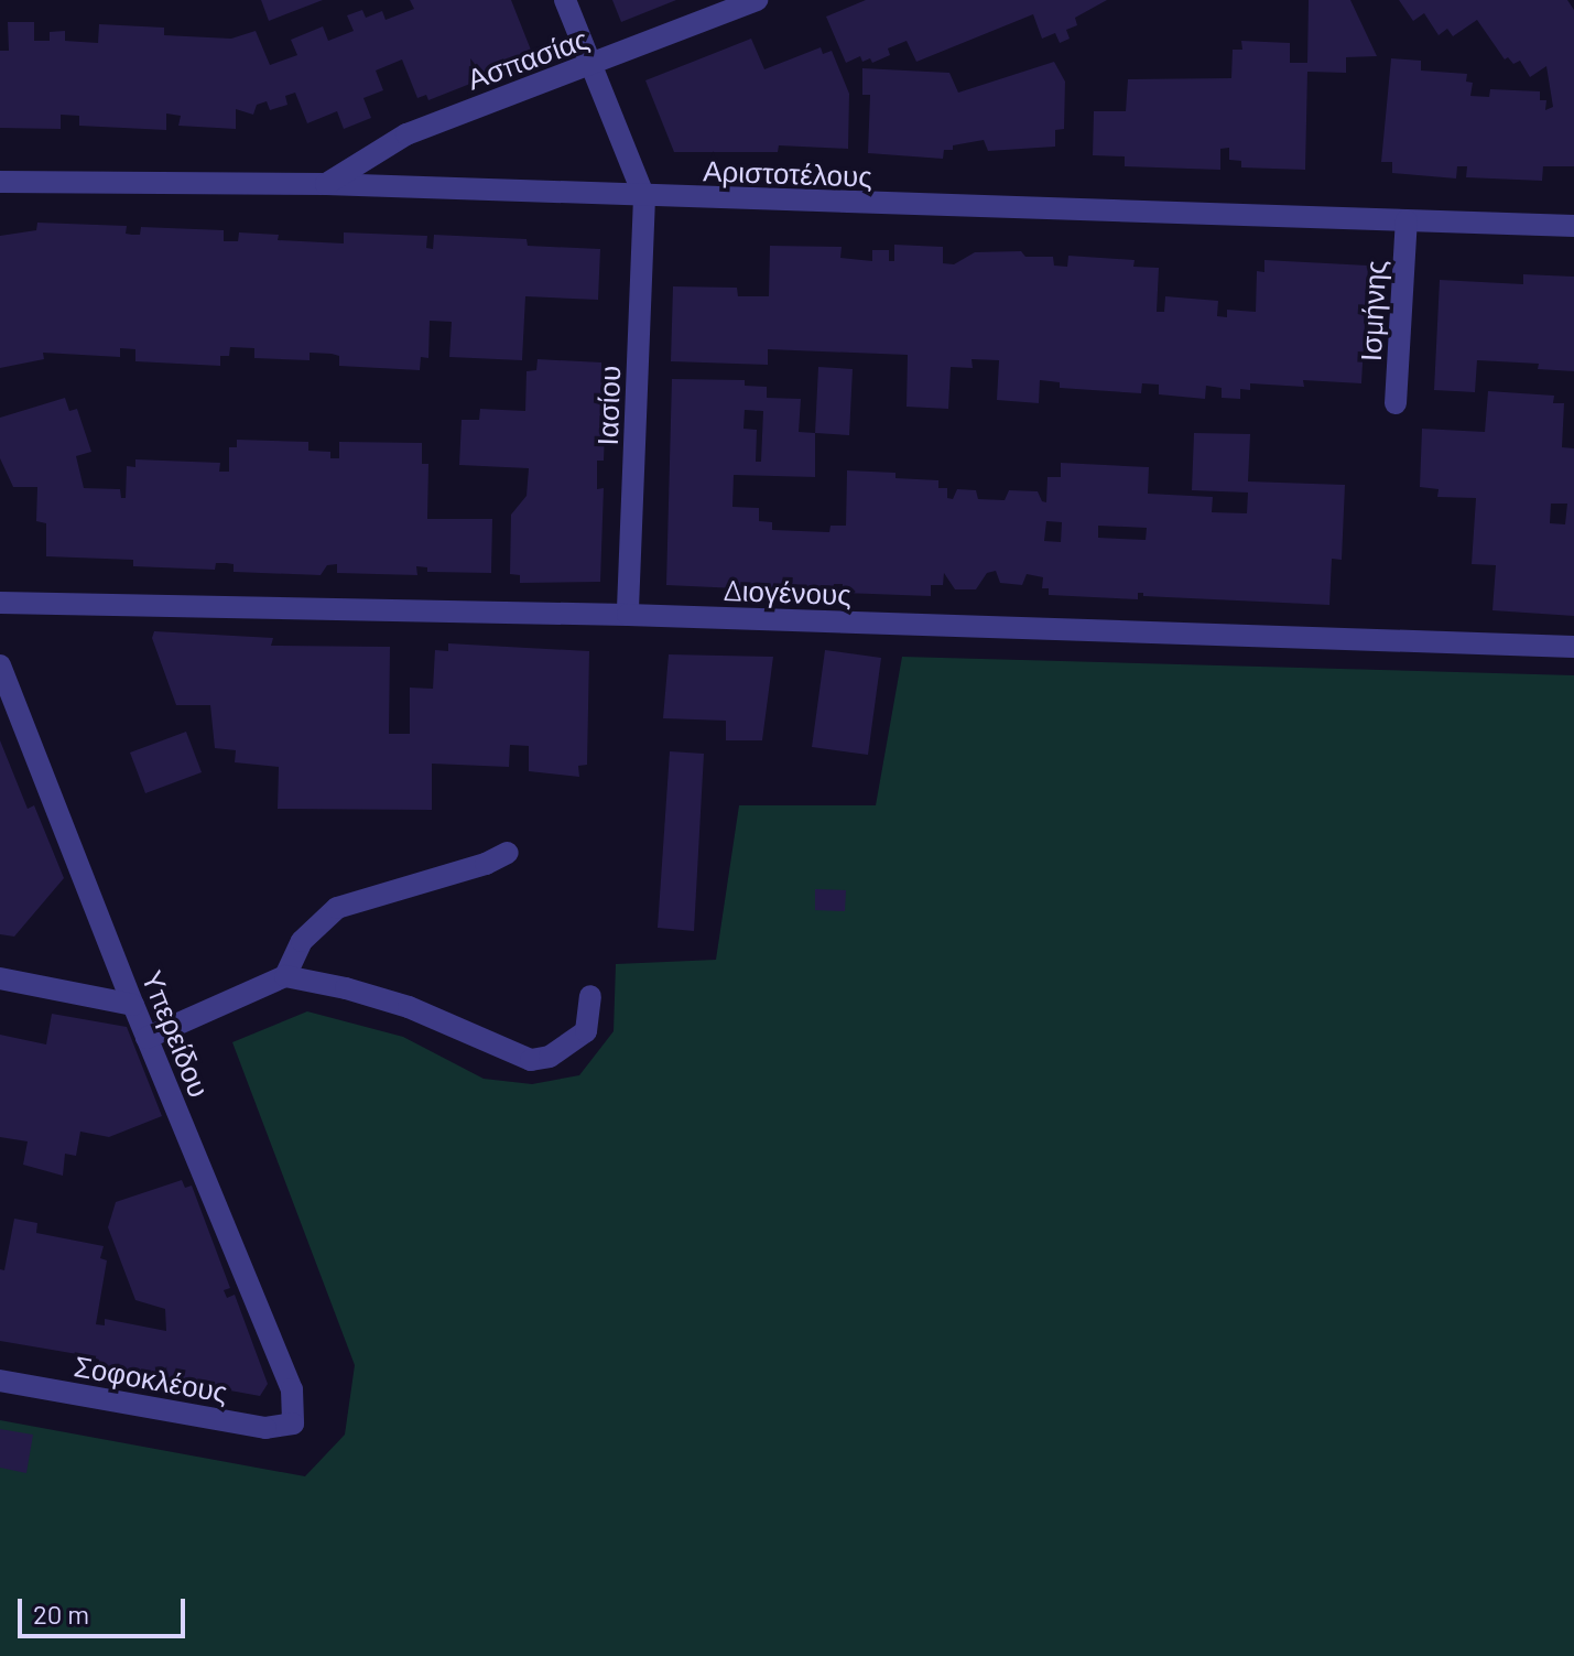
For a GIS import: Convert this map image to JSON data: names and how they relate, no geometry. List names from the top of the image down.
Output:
{
  "streets": {
    "street": [
      "Ασπασίας",
      "Αριστοτέλους",
      "Ισμήνης",
      "Ιασίου",
      "Διογένους",
      "Υπερείδου",
      "Σοφοκλέους"
    ]
  },
  "crossings": [
    ["Ασπασίας", "Αριστοτέλους"],
    ["Αριστοτέλους", "Ισμήνης"],
    ["Αριστοτέλους", "Ιασίου"],
    ["Ιασίου", "Διογένους"],
    ["Υπερείδου", "Σοφοκλέους"]
  ],
  "scale_bar": "20 m"
}
